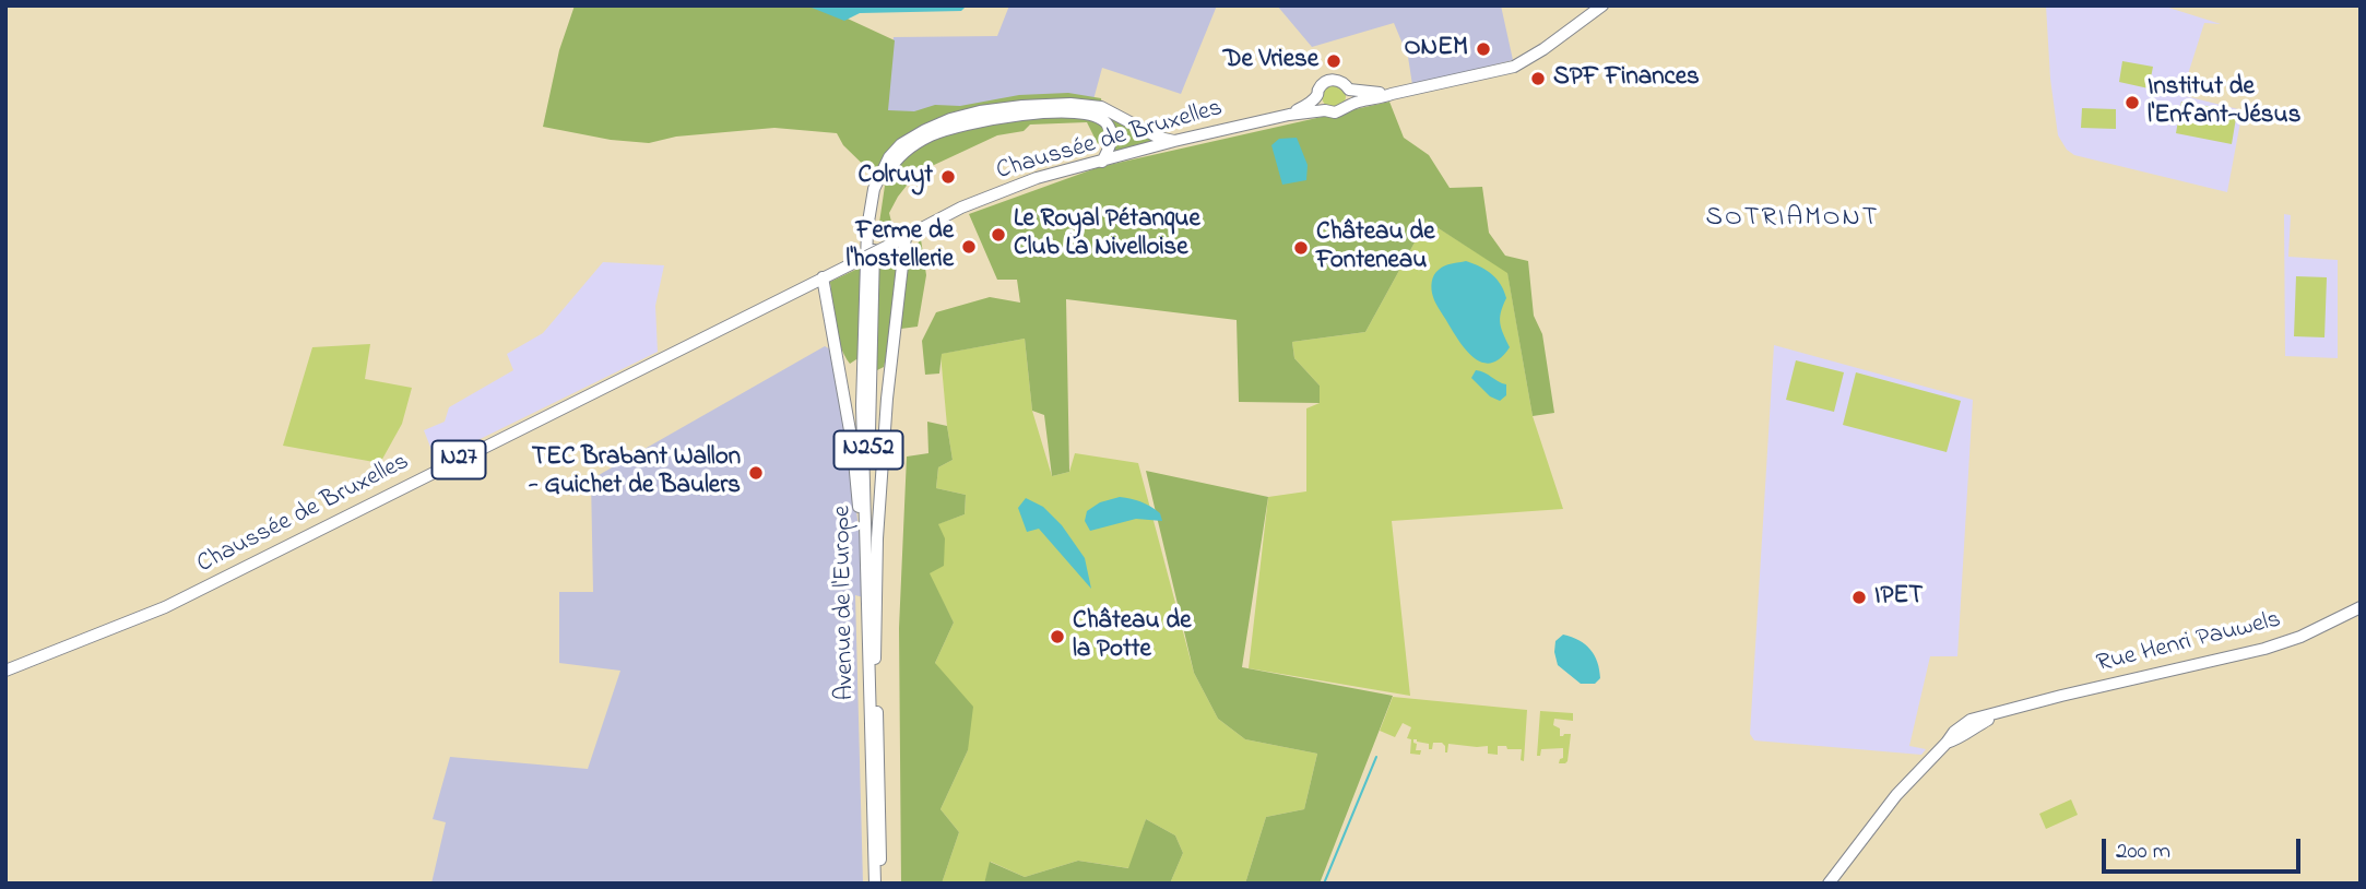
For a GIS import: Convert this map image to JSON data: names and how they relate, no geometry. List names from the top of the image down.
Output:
{
  "streets": {
    "main road": [
      "Chaussée de Bruxelles",
      "N252",
      "N27",
      "Avenue de l'Europe",
      "Rue Henri Pauwels"
    ]
  },
  "crossings": [
    ["Chaussée de Bruxelles", "N27"]
  ],
  "districts": ["SOTRIAMONT"],
  "places": [
    "ONEM",
    "De Vriese",
    "SPF Finances",
    "Institut de l'Enfant-Jésus",
    "Colruyt",
    "Le Royal Pétanque Club La Nivelloise",
    "Ferme de l'hostellerie",
    "Château de Fonteneau",
    "TEC Brabant Wallon - Guichet de Baulers",
    "IPET",
    "Château de la Potte"
  ],
  "scale_bar": "200 m"
}
